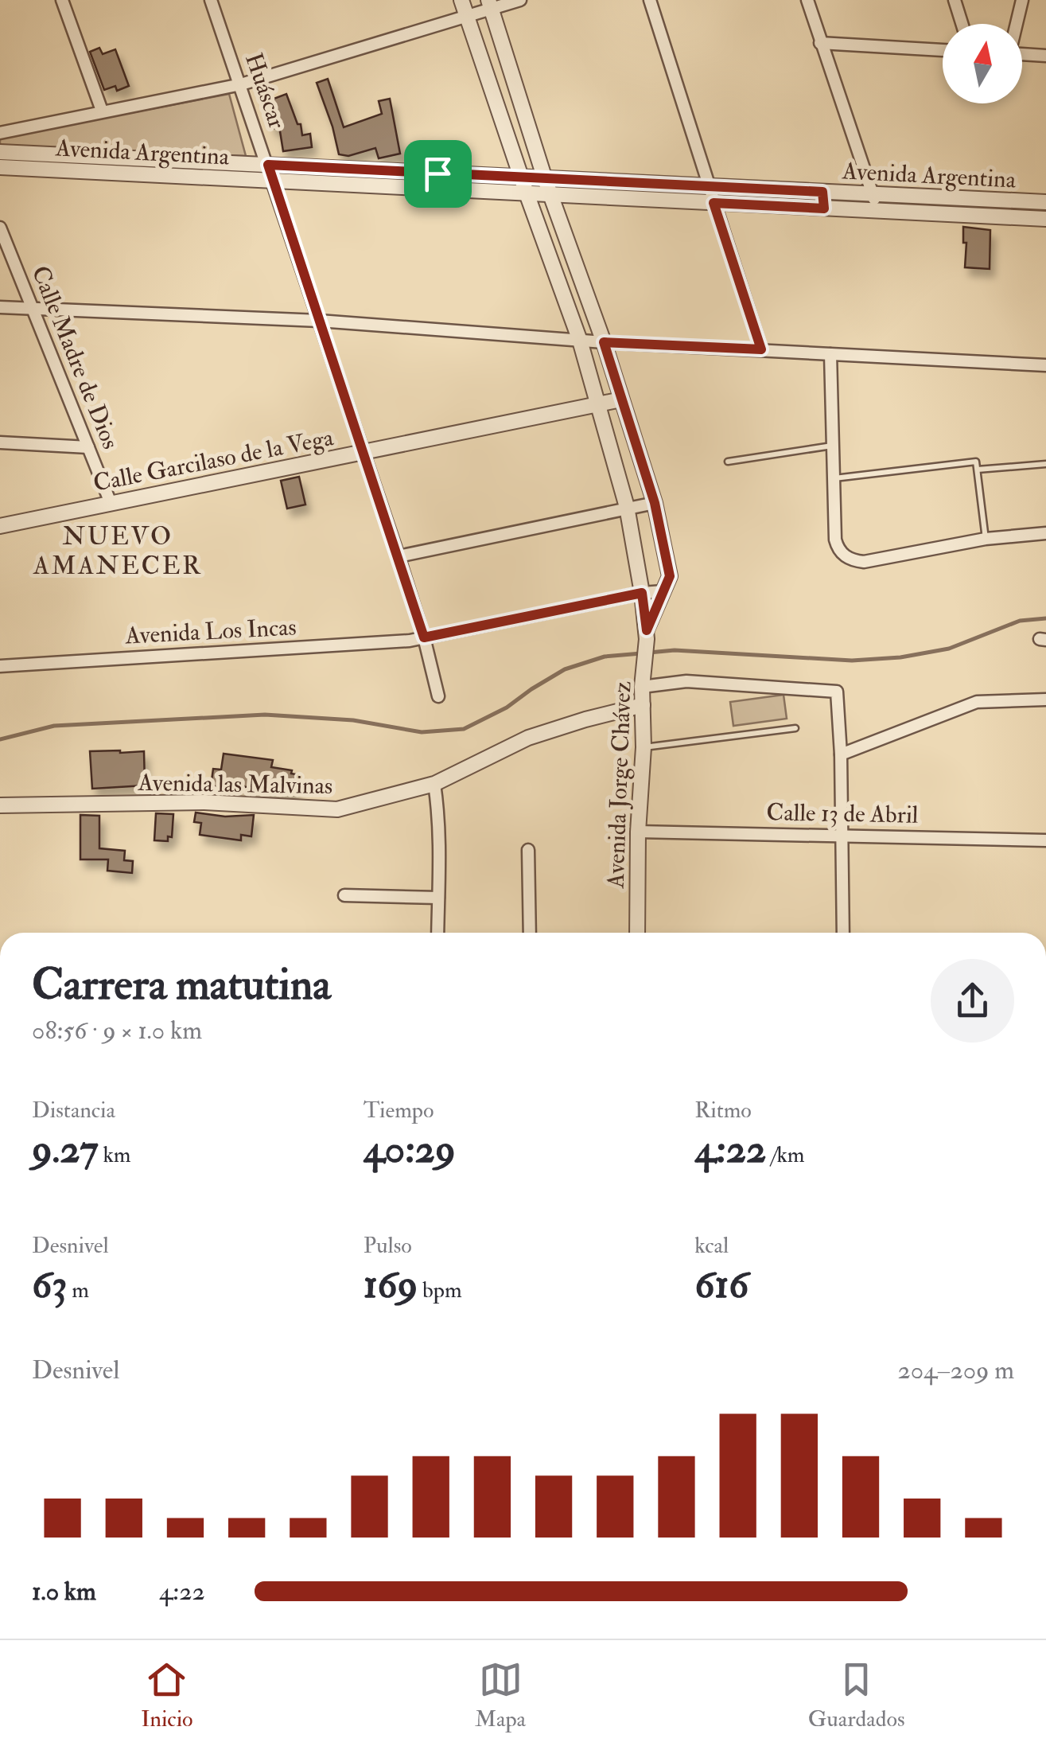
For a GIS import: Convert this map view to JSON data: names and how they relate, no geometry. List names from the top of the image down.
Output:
{
  "streets": {
    "street": [
      "Huáscar",
      "Avenida Argentina",
      "Calle Madre de Dios",
      "Calle Garcilaso de la Vega",
      "Avenida Los Incas",
      "Avenida las Malvinas",
      "Avenida Jorge Chávez",
      "Calle 13 de Abril"
    ]
  },
  "crossings": [
    ["Huáscar", "Avenida Argentina"],
    ["Huáscar", "Calle Garcilaso de la Vega"],
    ["Huáscar", "Avenida Los Incas"],
    ["Calle Madre de Dios", "Calle Garcilaso de la Vega"],
    ["Avenida las Malvinas", "Avenida Jorge Chávez"],
    ["Avenida Jorge Chávez", "Calle 13 de Abril"]
  ],
  "districts": ["NUEVO AMANECER"],
  "north": "top",
  "page": {
    "heading": ["Carrera matutina", "08:56 · 9 × 1.0 km"],
    "stats": [
      ["Distancia", "9.27 km"],
      ["Tiempo", "40:29"],
      ["Ritmo", "4:22 /km"],
      ["Desnivel", "63 m"],
      ["Pulso", "169 bpm"],
      ["kcal", "616"]
    ],
    "chart": ["Desnivel", "204–209 m"],
    "list": [
      {
        "name": "1.0 km",
        "note": "4:22"
      }
    ],
    "tabs": ["Inicio", "Mapa", "Guardados"]
  }
}
